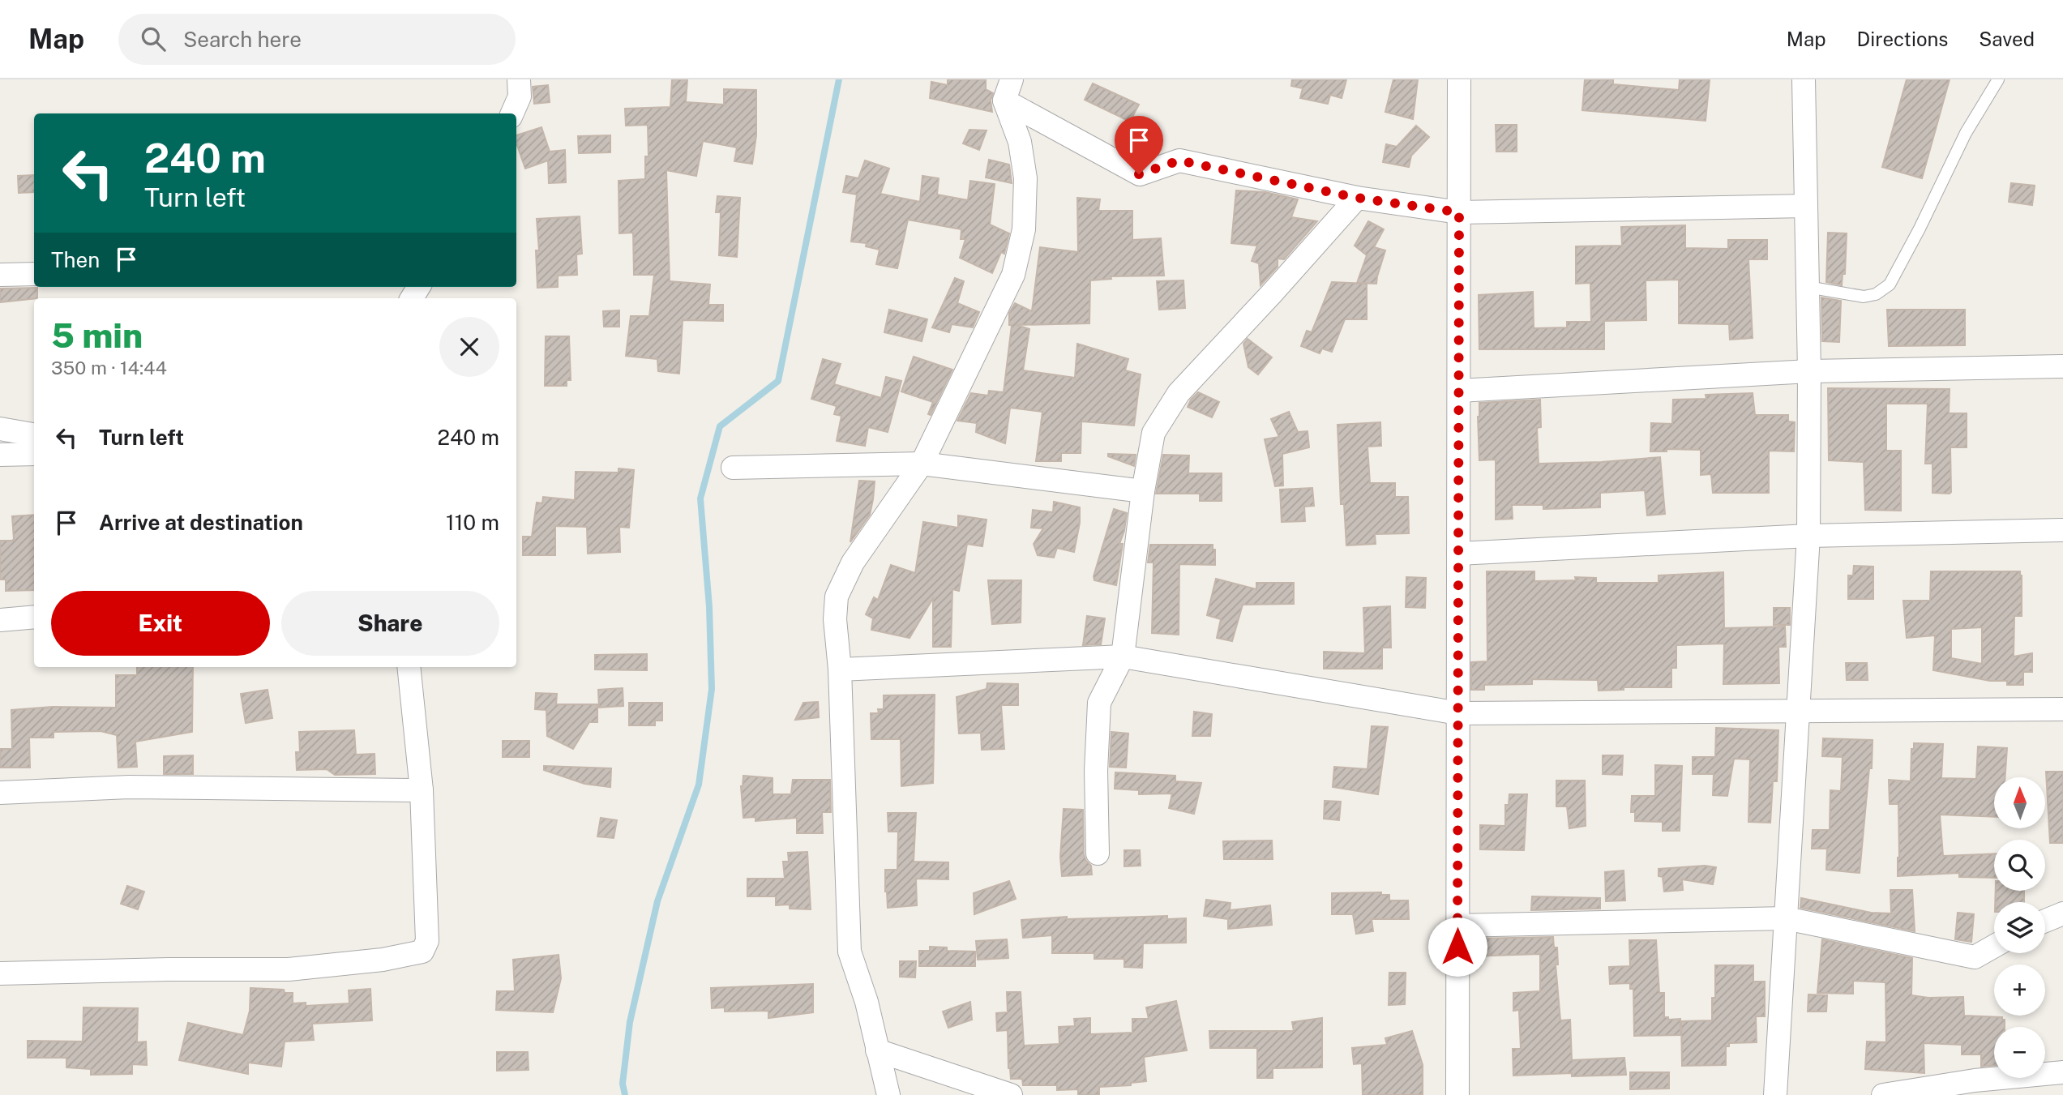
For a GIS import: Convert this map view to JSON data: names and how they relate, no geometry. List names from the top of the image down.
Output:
{
  "north": "top",
  "page": {
    "header": "Map",
    "search": "Search here",
    "nav": ["Map", "Directions", "Saved"],
    "turn": ["240 m", "Turn left"],
    "then": "Then",
    "heading": ["5 min", "350 m · 14:44"],
    "list": [
      {
        "name": "Turn left",
        "value": "240 m"
      },
      {
        "name": "Arrive at destination",
        "value": "110 m"
      }
    ],
    "buttons": ["Exit", "Share"],
    "map_buttons": ["+", "−"]
  }
}
